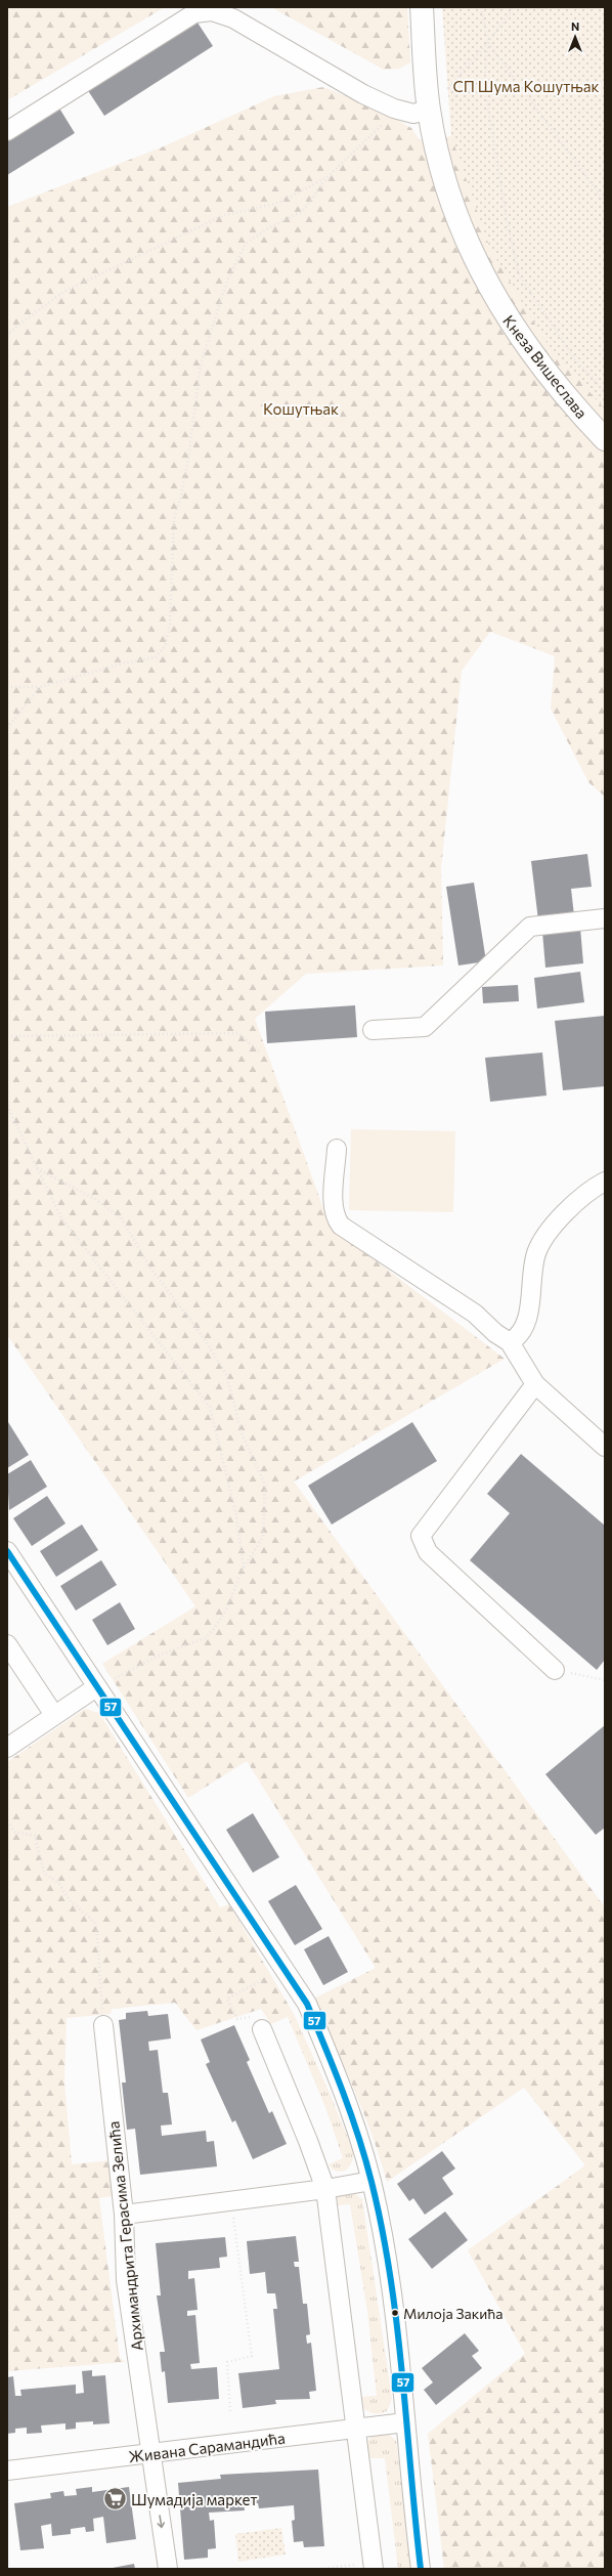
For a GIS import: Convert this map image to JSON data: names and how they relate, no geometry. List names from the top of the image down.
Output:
{
  "streets": {
    "main road": ["Кнеза Вишеслава"],
    "street": ["Архимандрита Герасима Зелића", "Живана Сарамандића"]
  },
  "crossings": [
    ["Архимандрита Герасима Зелића", "Живана Сарамандића"]
  ],
  "parks": ["СП Шума Кошутњак", "Кошутњак"],
  "places": {
    "other": ["Милоја Закића"],
    "supermarket": ["Шумадија маркет"]
  },
  "lines": ["transit line 57"],
  "north": "top"
}
